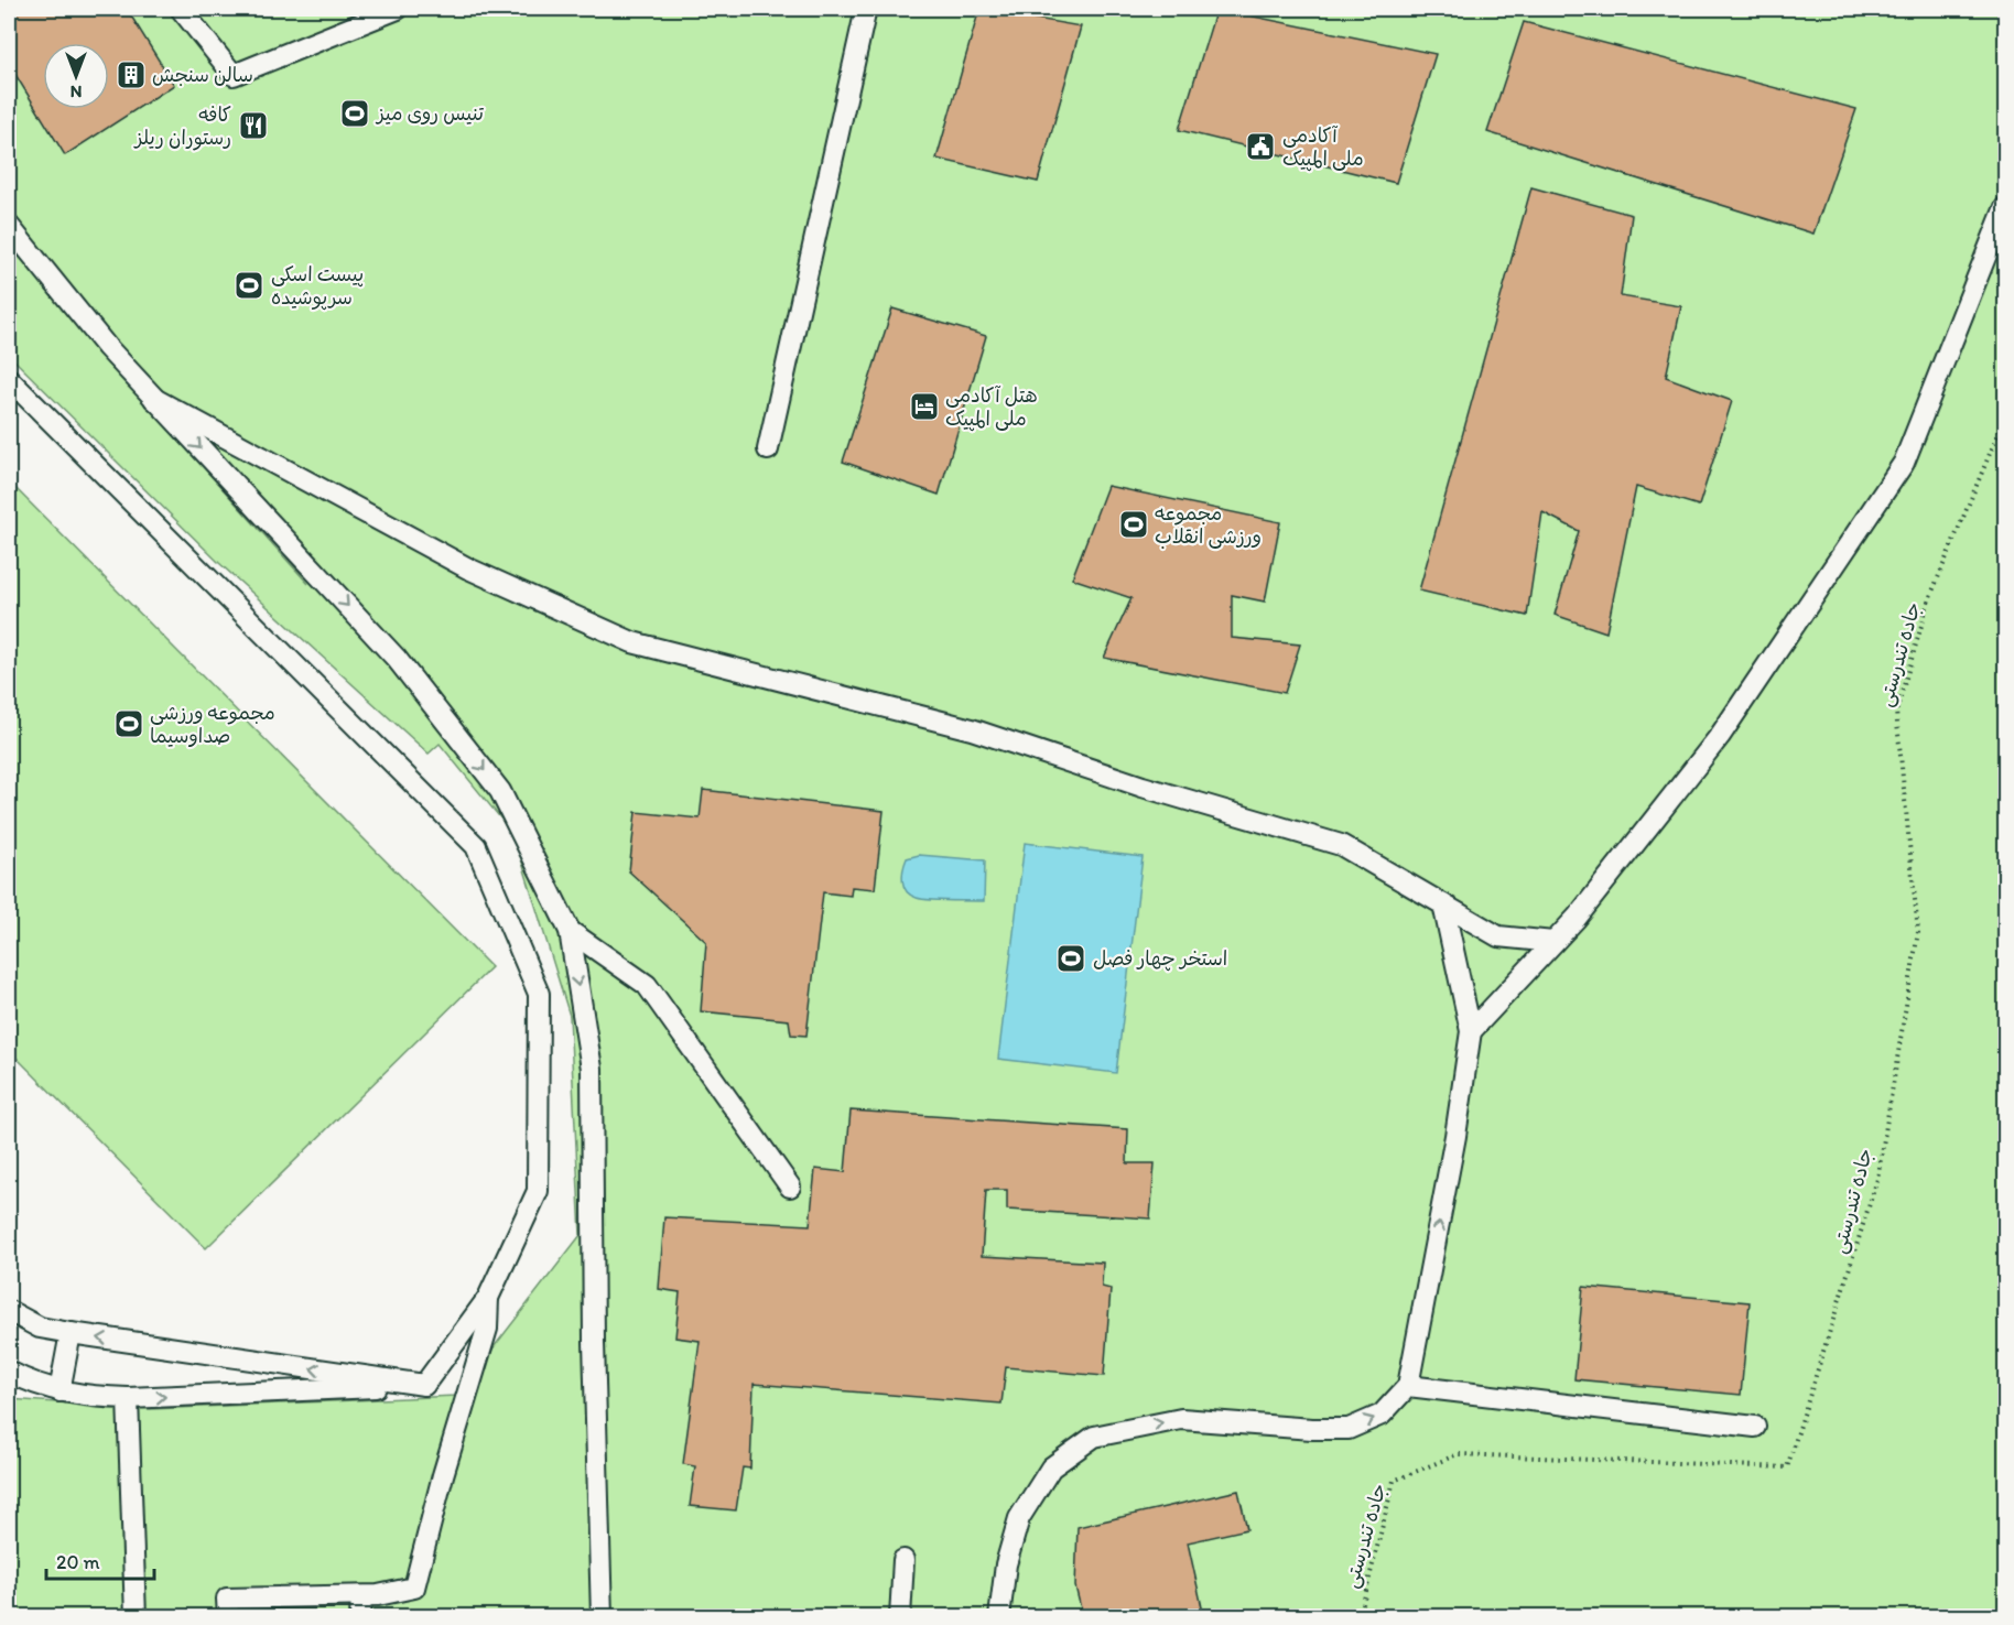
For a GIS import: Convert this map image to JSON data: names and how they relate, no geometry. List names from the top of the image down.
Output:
{
  "streets": {
    "path": ["جاده تندرستی"]
  },
  "places": {
    "building": ["سالن سنجش"],
    "sports": [
      "تنیس روی میز",
      "پیست اسکی سرپوشیده",
      "مجموعه ورزشی انقلاب",
      "مجموعه ورزشی صداوسیما",
      "استخر چهار فصل"
    ],
    "restaurant": ["کافه رستوران ریلز"],
    "public building": ["آکادمی ملی المپیک"],
    "hotel": ["هتل آکادمی ملی المپیک"]
  },
  "scale_bar": "20 m",
  "north": "bottom"
}
